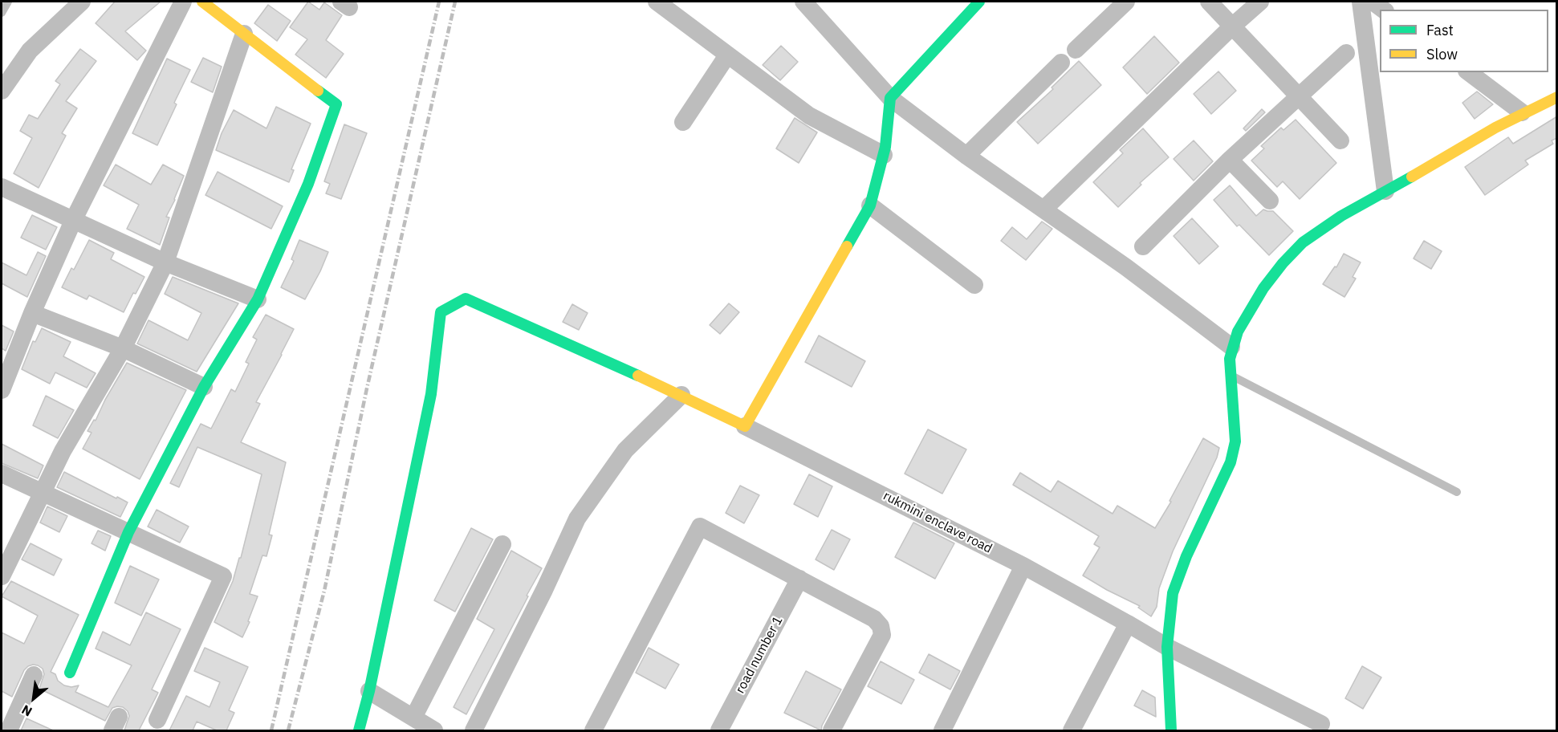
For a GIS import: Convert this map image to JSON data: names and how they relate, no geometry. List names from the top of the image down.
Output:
{
  "streets": {
    "street": ["rukmini enclave road", "road number 1"]
  },
  "legend": ["Fast", "Slow"],
  "north": "bottom left"
}
